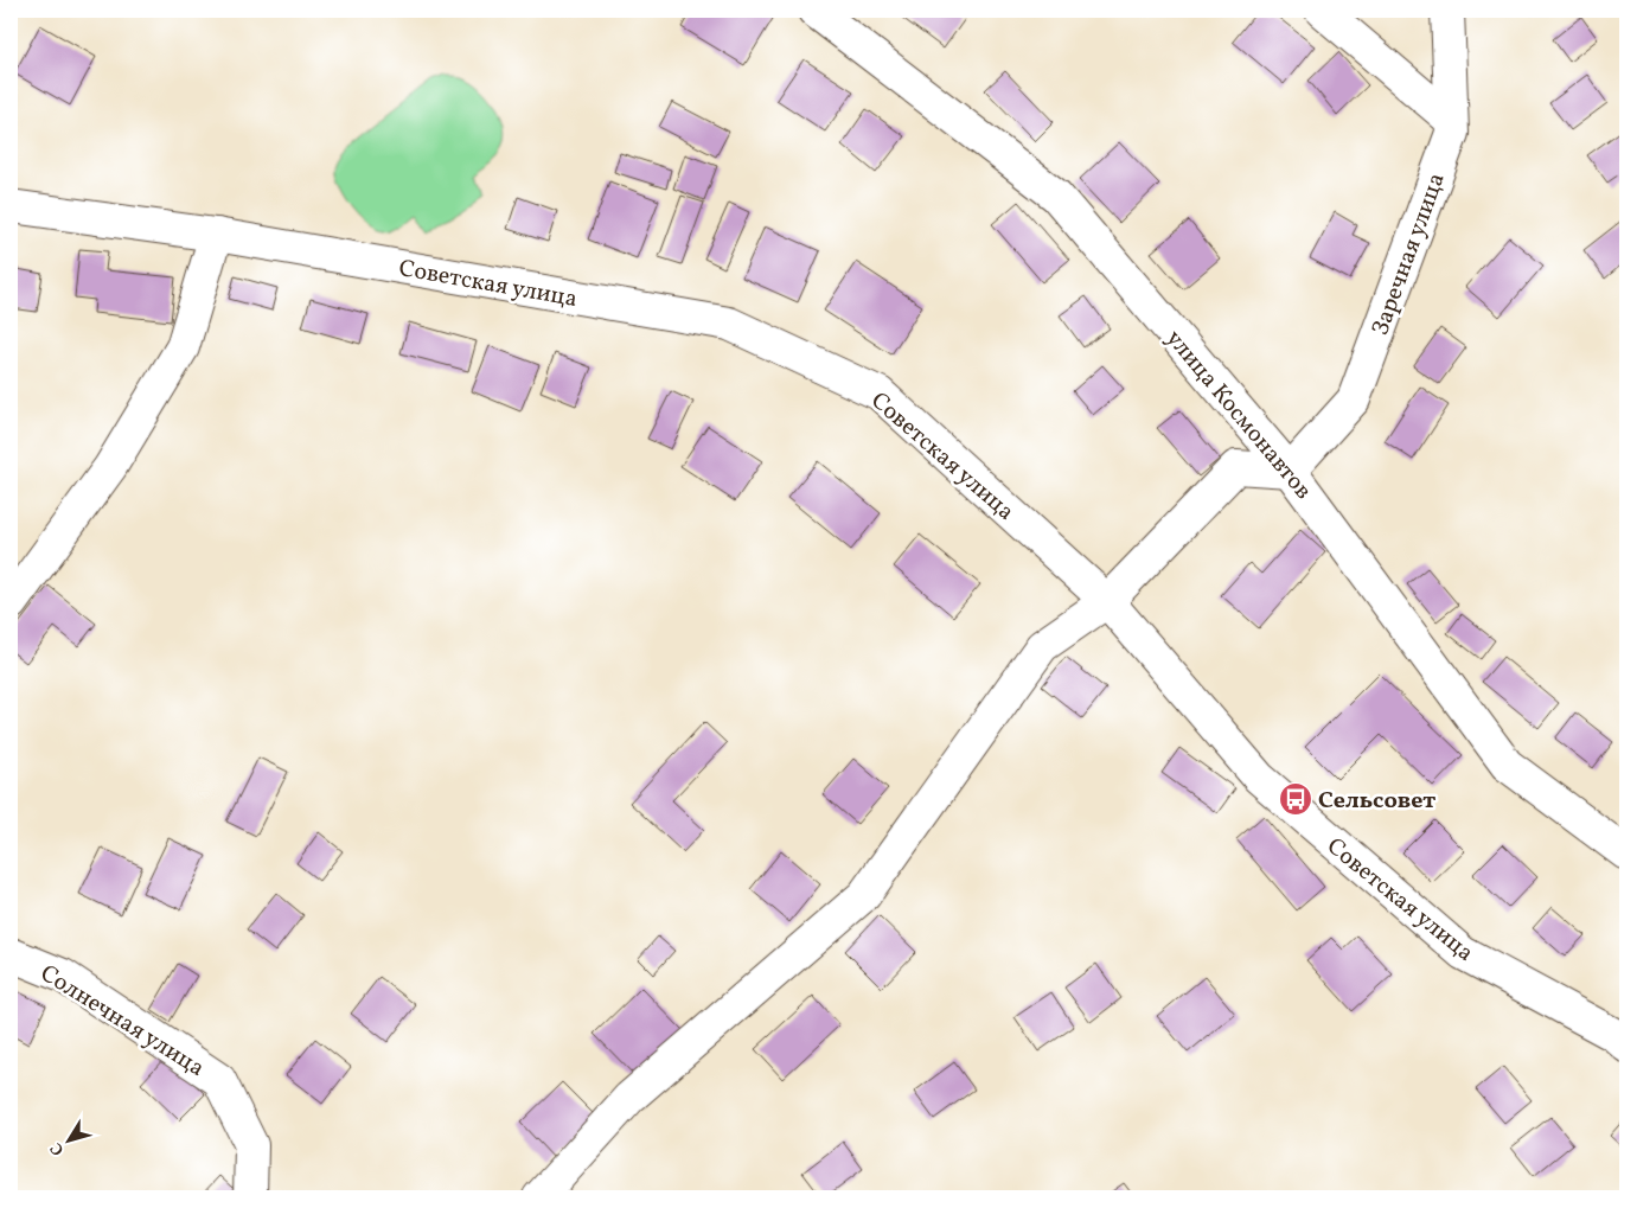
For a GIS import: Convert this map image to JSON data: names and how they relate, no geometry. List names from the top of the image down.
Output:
{
  "streets": {
    "street": [
      "Заречная улица",
      "Советская улица",
      "улица Космонавтов",
      "Солнечная улица"
    ]
  },
  "crossings": [
    ["Заречная улица", "улица Космонавтов"]
  ],
  "places": {
    "bus stop": ["Сельсовет"]
  },
  "north": "bottom left"
}
